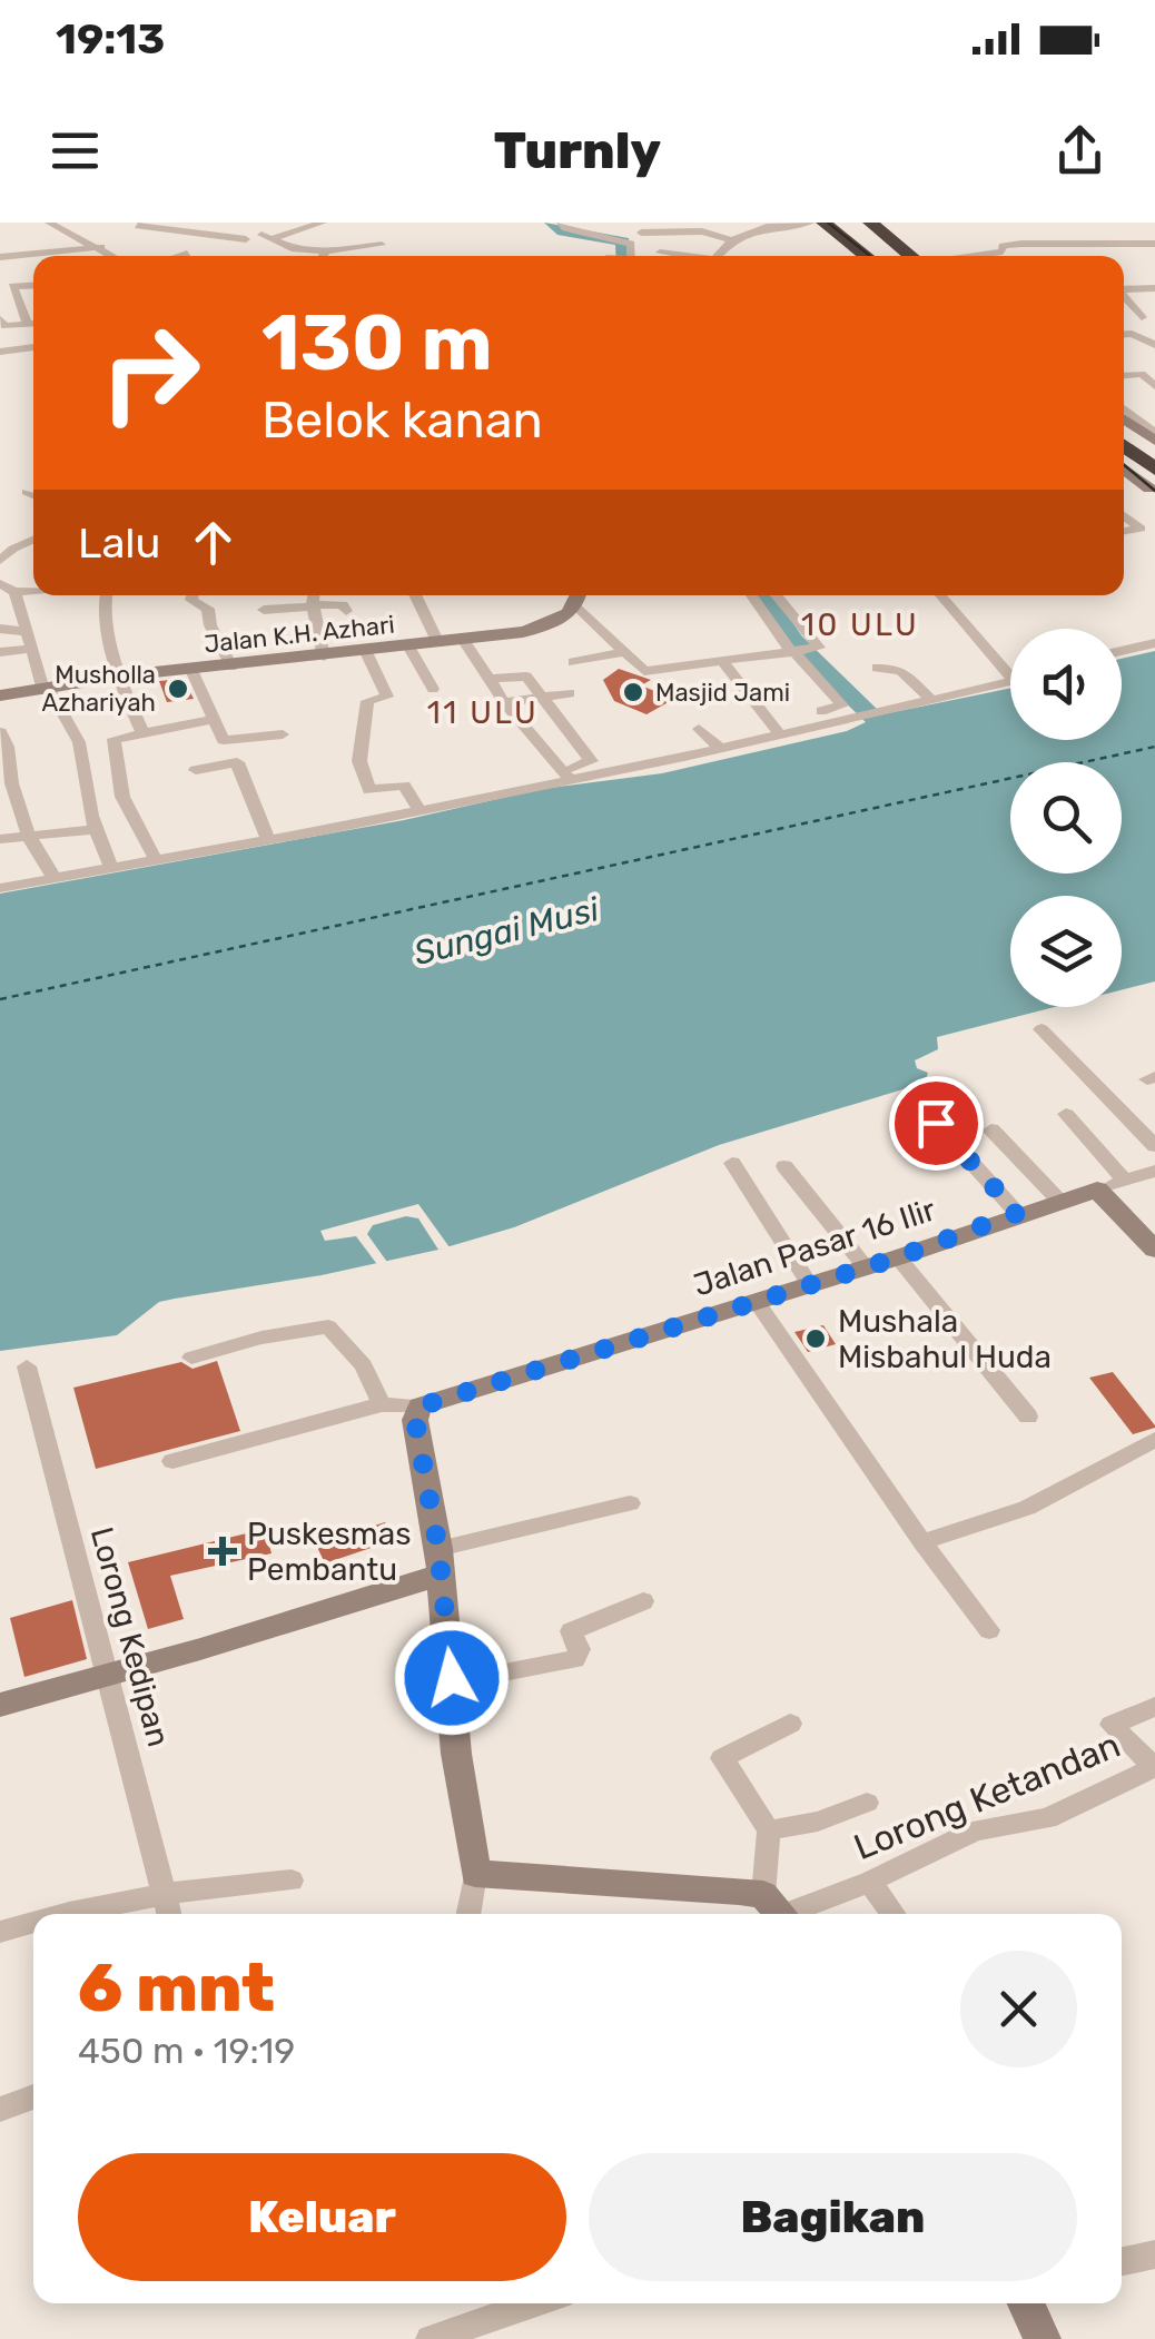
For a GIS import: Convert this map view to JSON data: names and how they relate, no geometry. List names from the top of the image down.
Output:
{
  "streets": {
    "street": [
      "Jalan K.H. Azhari",
      "Jalan Pasar 16 Ilir",
      "Lorong Kedipan",
      "Lorong Ketandan"
    ]
  },
  "districts": ["10 ULU", "11 ULU"],
  "water": ["Sungai Musi"],
  "places": {
    "other": ["Musholla Azhariyah", "Masjid Jami", "Mushala Misbahul Huda"],
    "health": ["Puskesmas Pembantu"]
  },
  "page": {
    "status": "19:13",
    "header": "Turnly",
    "turn": ["130 m", "Belok kanan"],
    "then": "Lalu",
    "heading": ["6 mnt", "450 m · 19:19"],
    "buttons": ["Keluar", "Bagikan"]
  }
}
